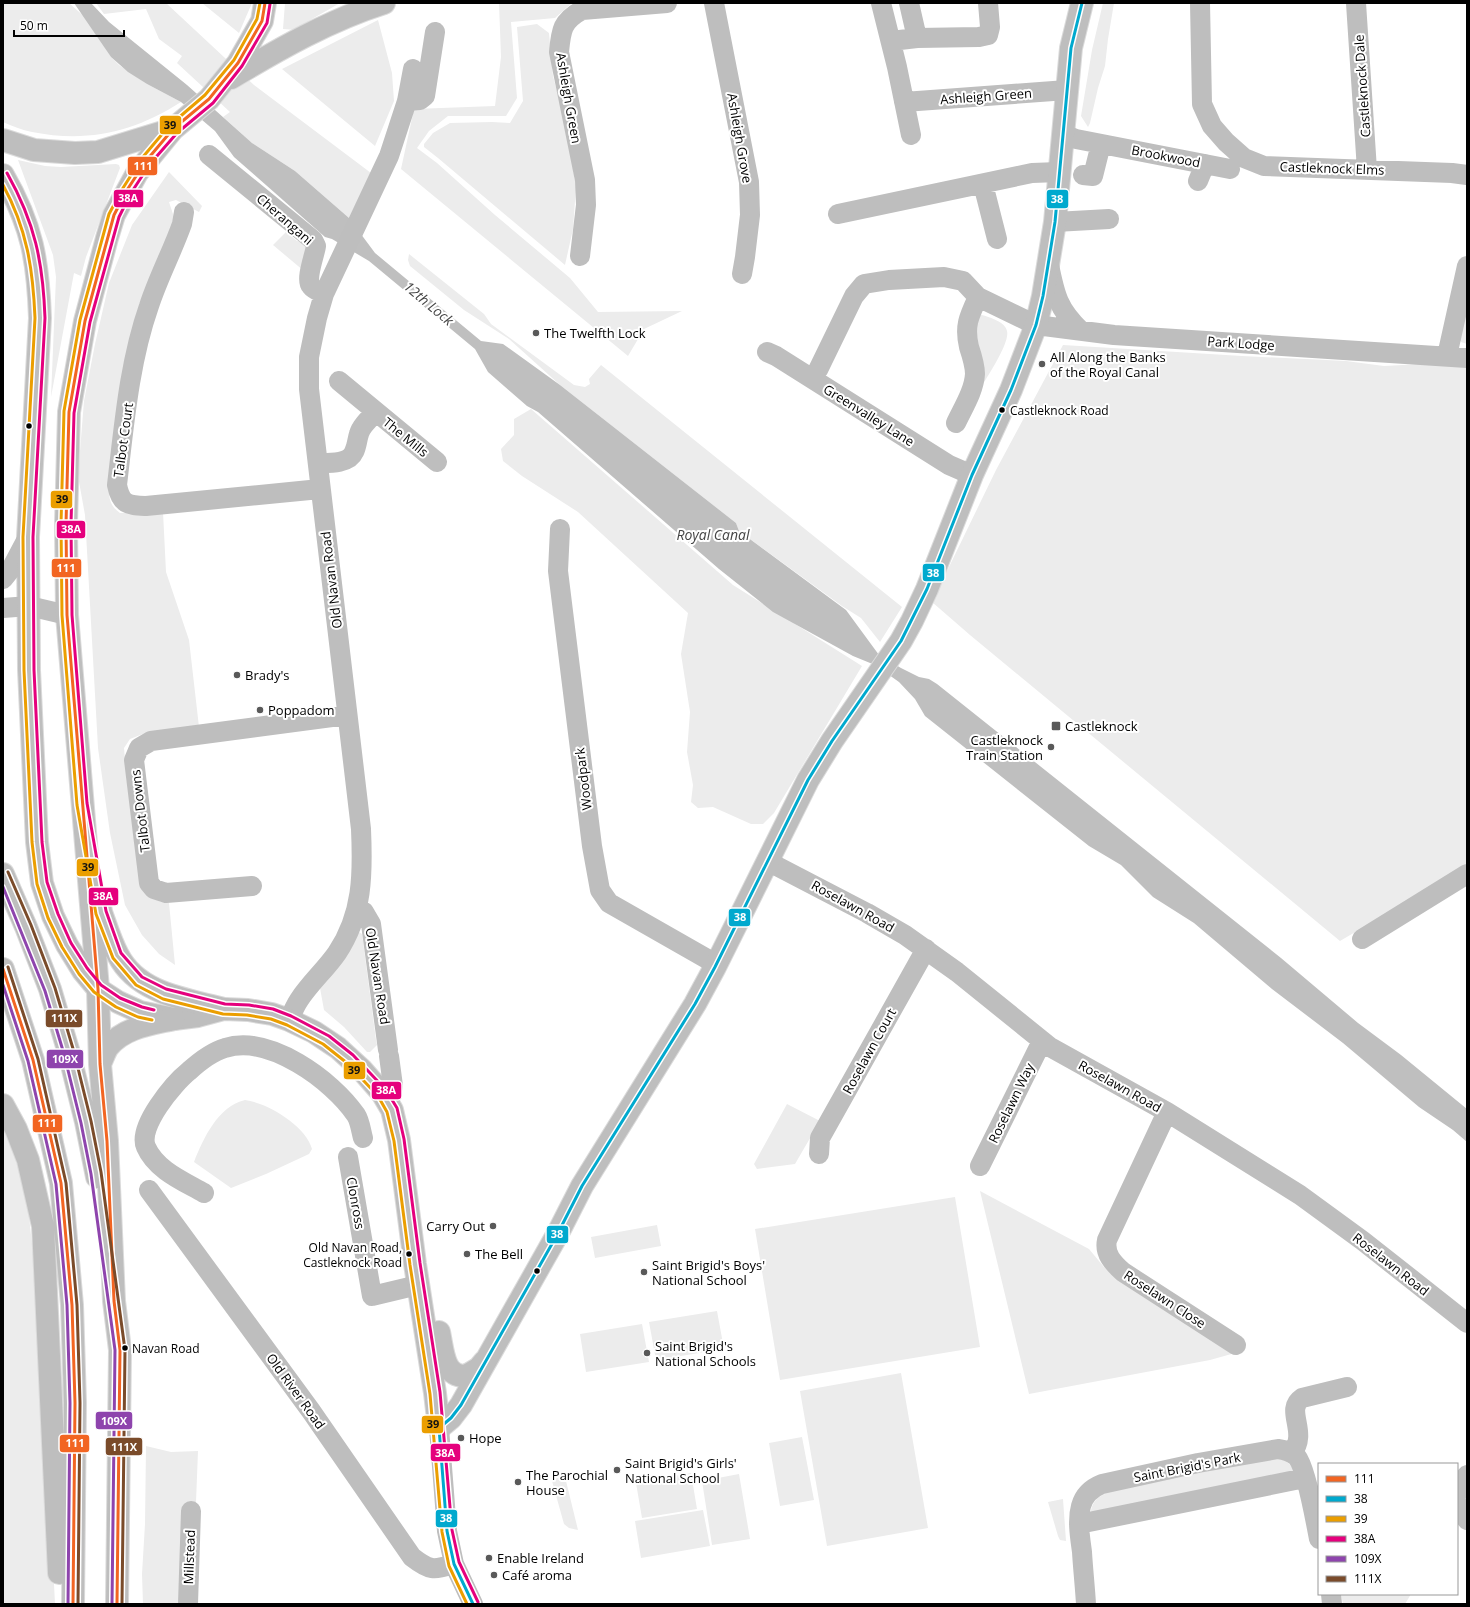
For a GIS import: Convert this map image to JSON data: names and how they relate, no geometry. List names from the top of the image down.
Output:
{
  "streets": {
    "street": [
      "Castleknock Dale",
      "Ashleigh Green",
      "Ashleigh Grove",
      "Brookwood",
      "Castleknock Elms",
      "Cherangani",
      "Park Lodge",
      "Greenvalley Lane",
      "The Mills",
      "Talbot Court",
      "Old Navan Road",
      "Woodpark",
      "Talbot Downs",
      "Roselawn Road",
      "Roselawn Court",
      "Roselawn Way",
      "Clonross",
      "Roselawn Close",
      "Old River Road",
      "Saint Brigid's Park",
      "Millstead"
    ]
  },
  "crossings": [
    ["Castleknock Dale", "Castleknock Elms"],
    ["Cherangani", "Old Navan Road"],
    ["The Mills", "Old Navan Road"],
    ["Talbot Court", "Old Navan Road"],
    ["Old Navan Road", "Talbot Downs"],
    ["Roselawn Road", "Roselawn Court"],
    ["Roselawn Road", "Roselawn Way"],
    ["Roselawn Road", "Roselawn Close"]
  ],
  "water": ["12th Lock", "Royal Canal"],
  "places": {
    "other": [
      "The Twelfth Lock",
      "All Along the Banks of the Royal Canal",
      "Castleknock Road",
      "Brady's",
      "Poppadom",
      "Castleknock Train Station",
      "Carry Out",
      "Old Navan Road, Castleknock Road",
      "The Bell",
      "Saint Brigid's Boys' National School",
      "Navan Road",
      "Saint Brigid's National Schools",
      "Hope",
      "Saint Brigid's Girls' National School",
      "The Parochial House",
      "Enable Ireland",
      "Café aroma"
    ],
    "transit": ["Castleknock"]
  },
  "lines": [
    "transit line 111",
    "transit line 38",
    "transit line 39",
    "transit line 38A",
    "transit line 111X",
    "transit line 109X"
  ],
  "legend": [
    "111",
    "38",
    "39",
    "38A",
    "109X",
    "111X"
  ],
  "scale_bar": "50 m"
}
